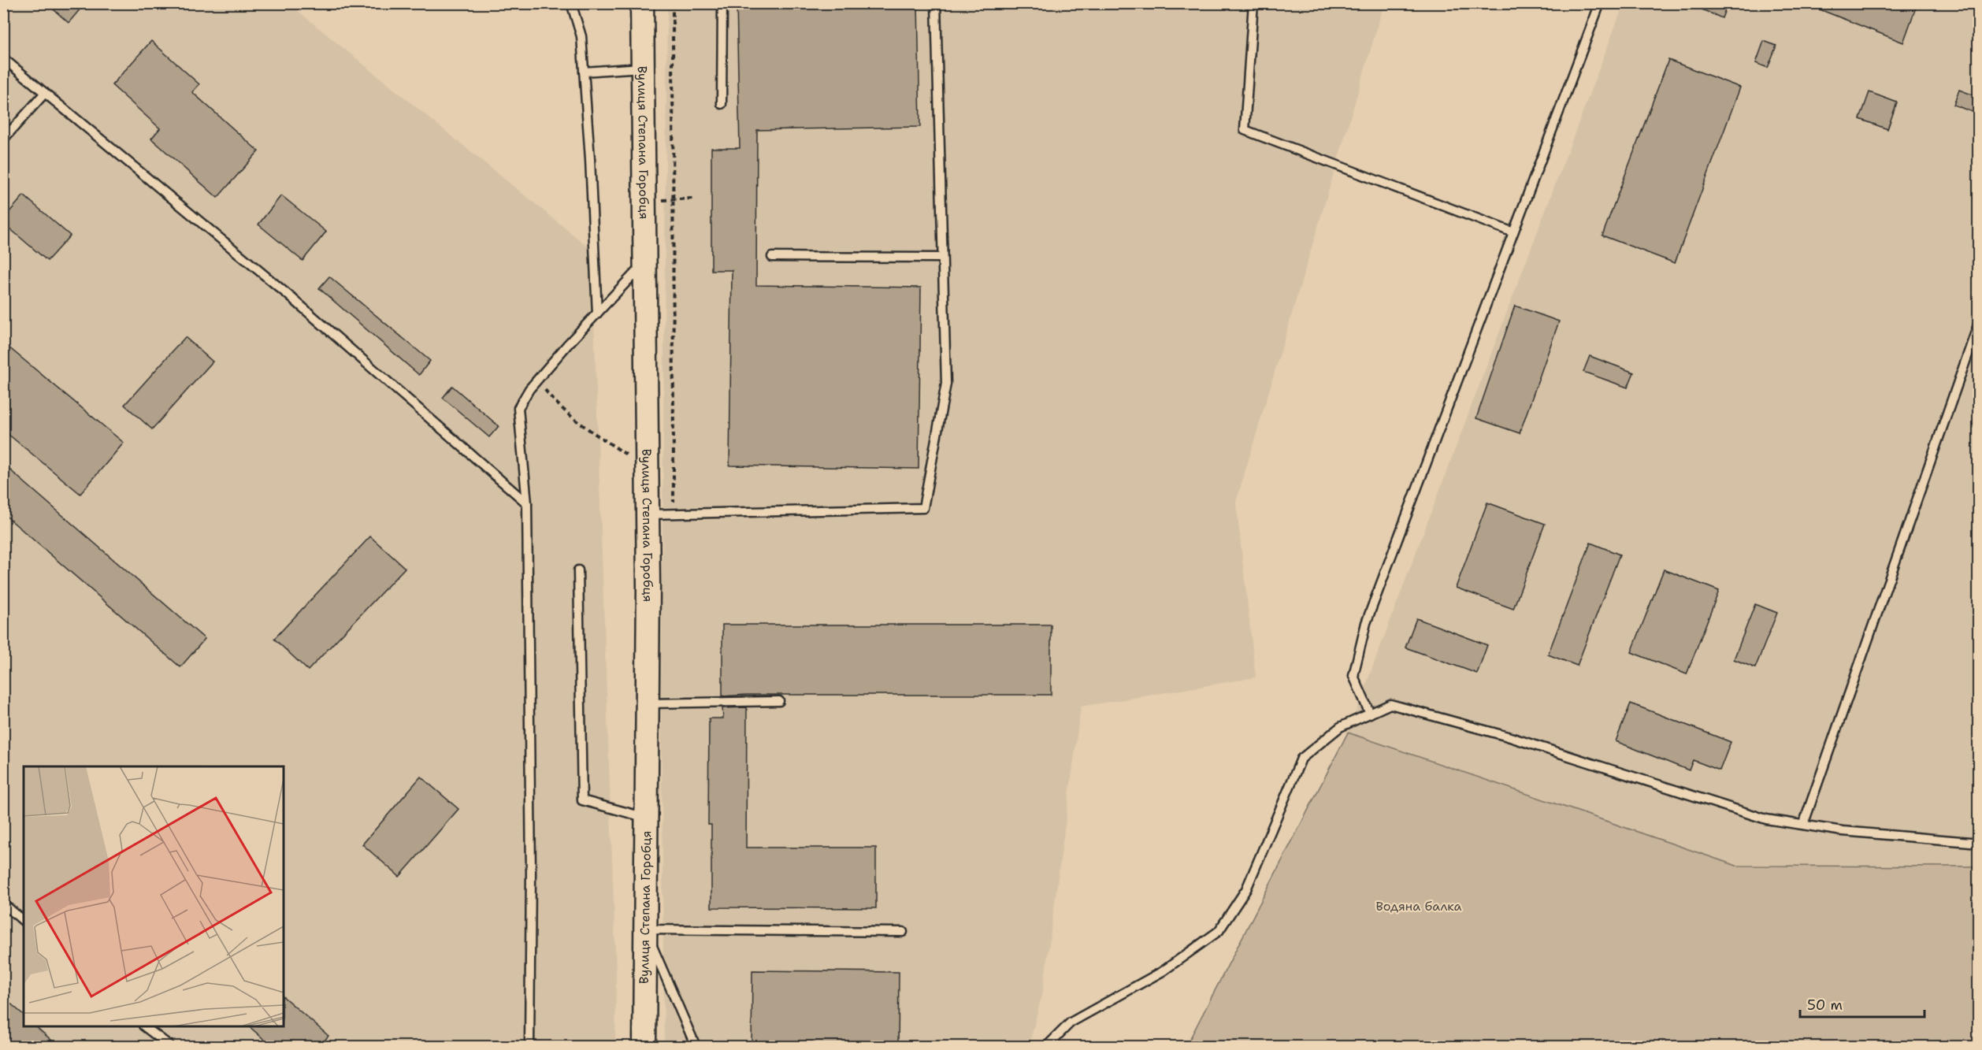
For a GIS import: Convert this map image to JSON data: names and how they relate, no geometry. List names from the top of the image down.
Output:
{
  "streets": {
    "main road": ["Вулиця Степана Горобця"]
  },
  "parks": ["Водяна балка"],
  "scale_bar": "50 m"
}
